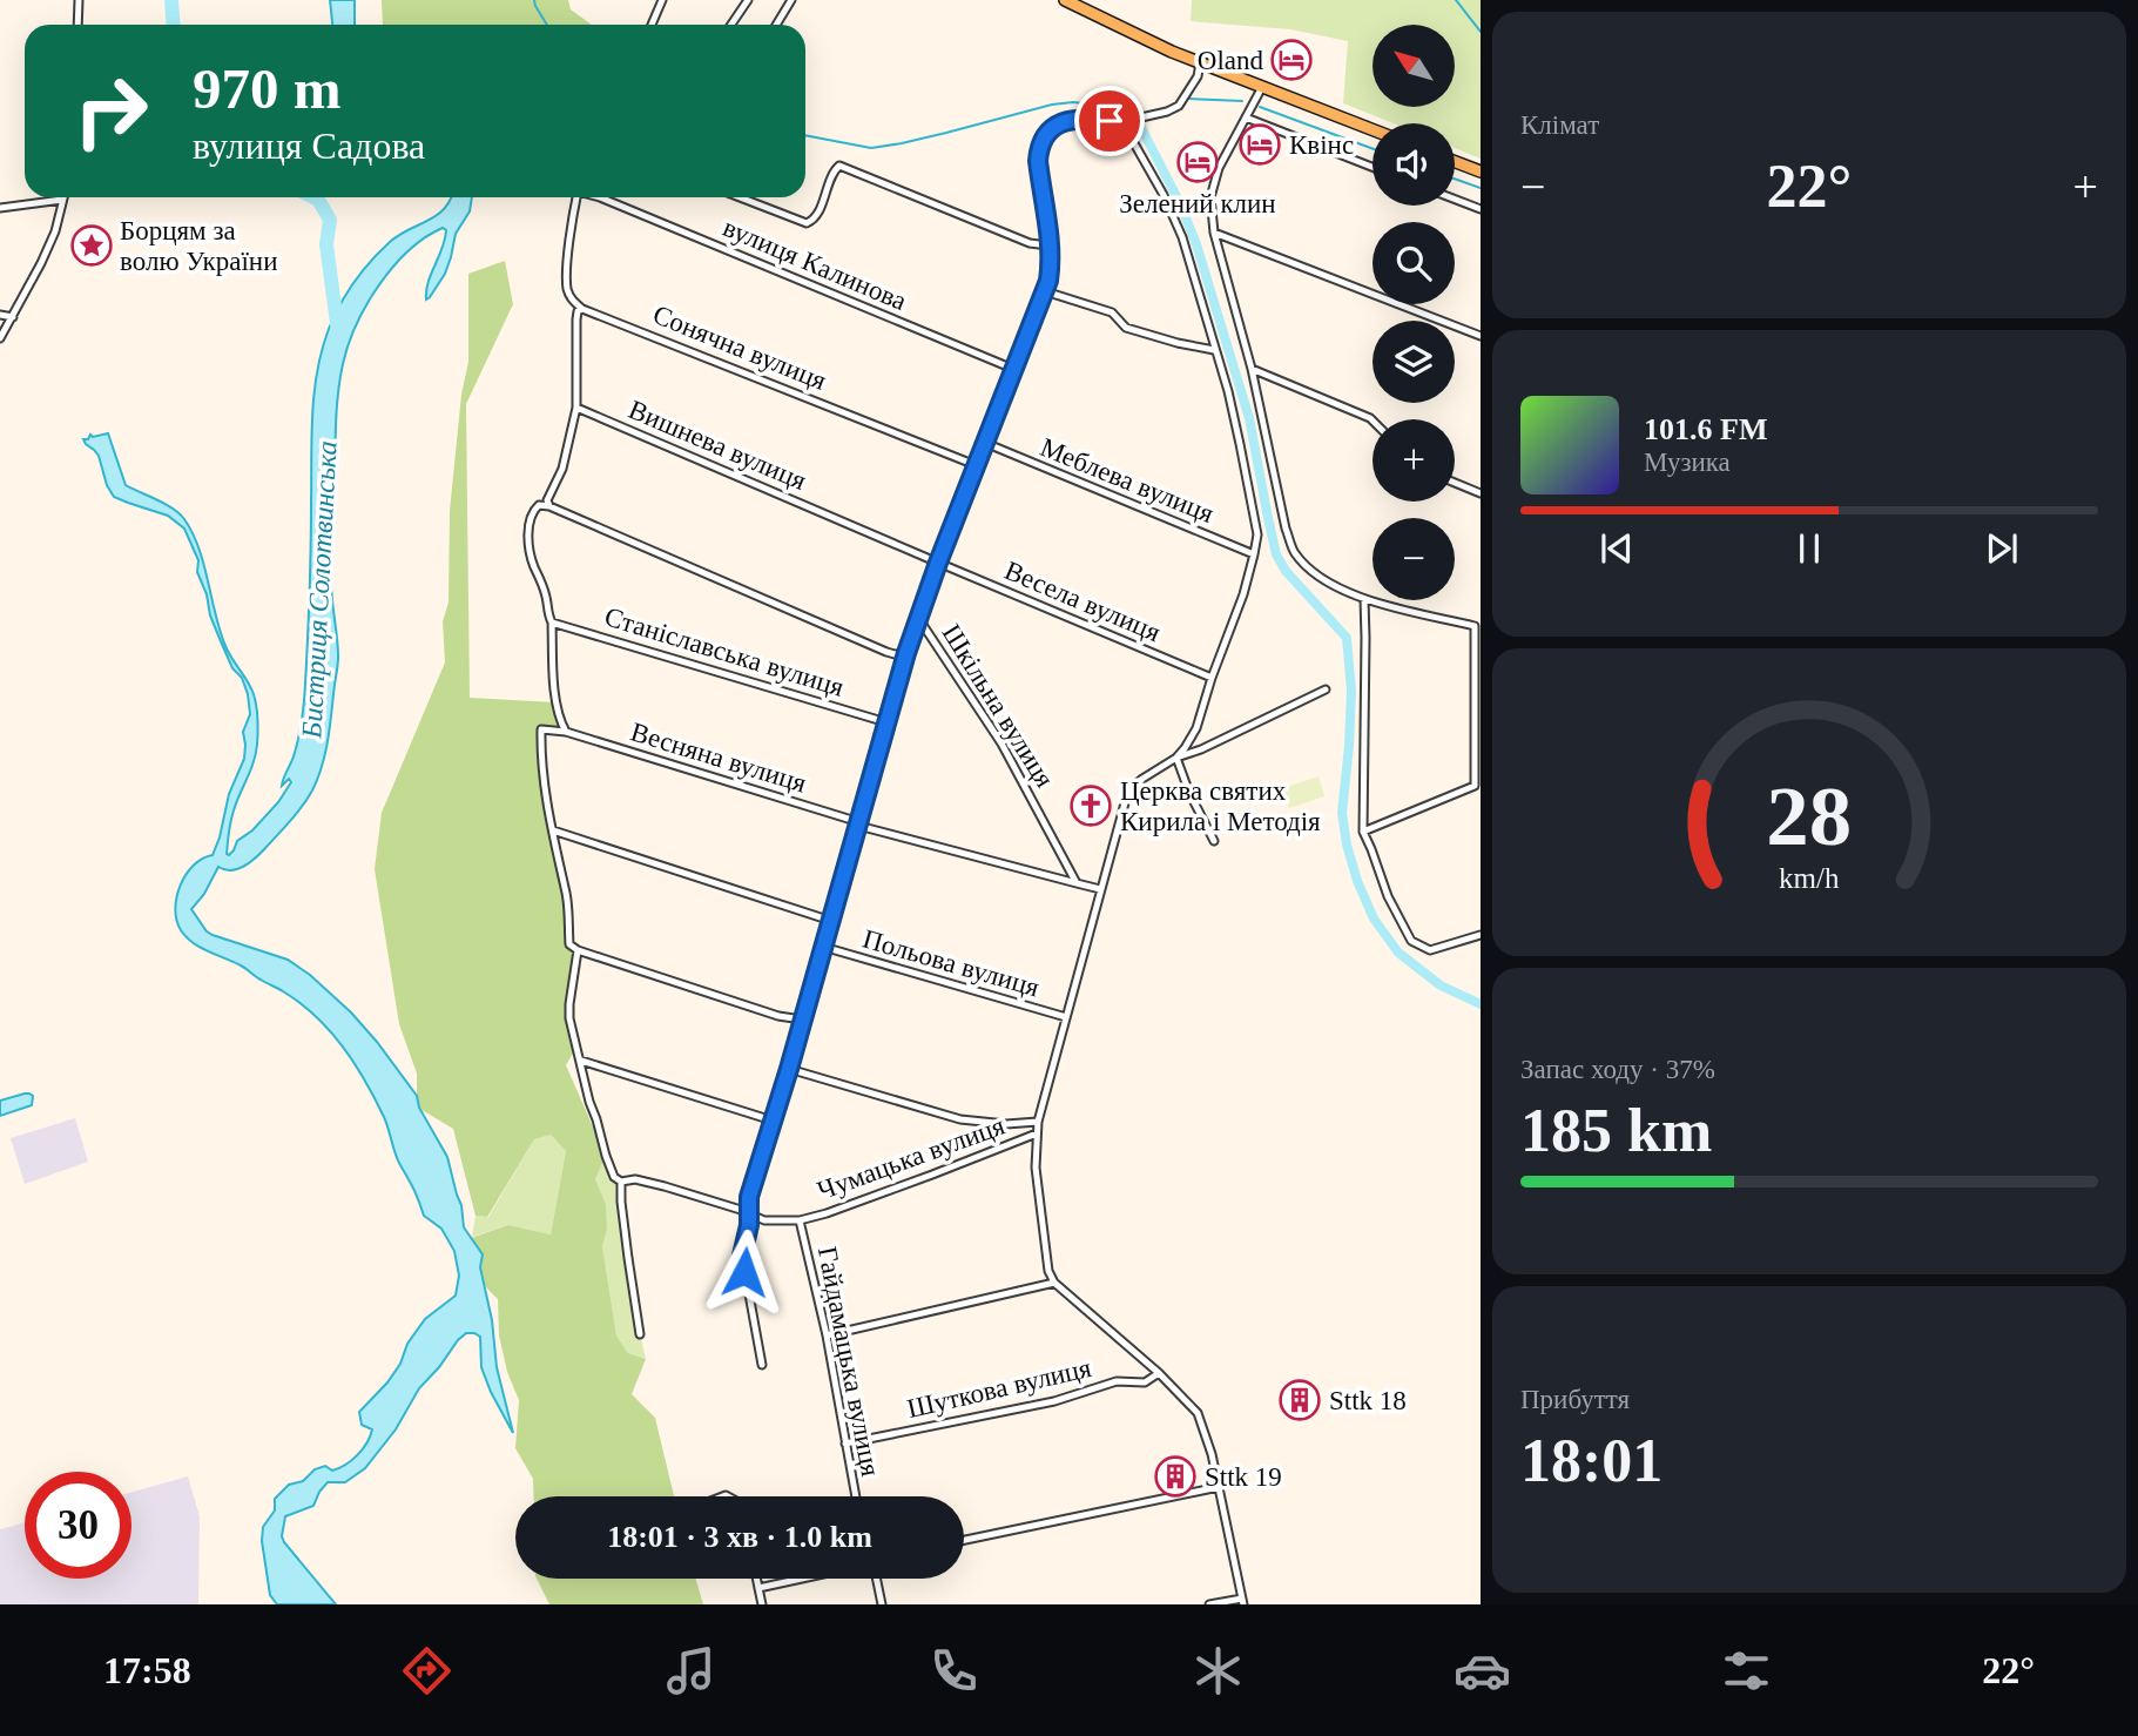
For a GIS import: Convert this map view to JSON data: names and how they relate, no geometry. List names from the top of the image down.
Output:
{
  "streets": {
    "street": [
      "вулиця Калинова",
      "Сонячна вулиця",
      "Вишнева вулиця",
      "Меблева вулиця",
      "Весела вулиця",
      "Станіславська вулиця",
      "Шкільна вулиця",
      "Весняна вулиця",
      "Польова вулиця",
      "Чумацька вулиця",
      "Гайдамацька вулиця",
      "Шуткова вулиця"
    ]
  },
  "crossings": [
    ["вулиця Калинова", "Сонячна вулиця"],
    ["Вишнева вулиця", "Весела вулиця"],
    ["Шкільна вулиця", "Весняна вулиця"],
    ["Чумацька вулиця", "Гайдамацька вулиця"],
    ["Гайдамацька вулиця", "Шуткова вулиця"]
  ],
  "water": ["Бистриця Солотвинська"],
  "places": {
    "hotel": ["Oland", "Квінс", "Зелений клин"],
    "place": ["Борцям за волю України"],
    "church": ["Церква святих Кирила і Методія"],
    "building": ["Sttk 18", "Sttk 19"]
  },
  "north": "top left",
  "page": {
    "tile": [
      "Клімат",
      ["Запас ходу · 37%", "185 km"],
      ["Прибуття", "18:01"]
    ],
    "map_buttons": ["+", "−"],
    "turn": ["970 m", "вулиця Садова"],
    "heat": ["−", "22°", "+"],
    "song": ["101.6 FM", "Музика"],
    "limit": "30",
    "trip": "18:01 · 3 хв · 1.0 km",
    "tabs": ["17:58", "22°"],
    "gauge": ["28", "km/h"]
  }
}
